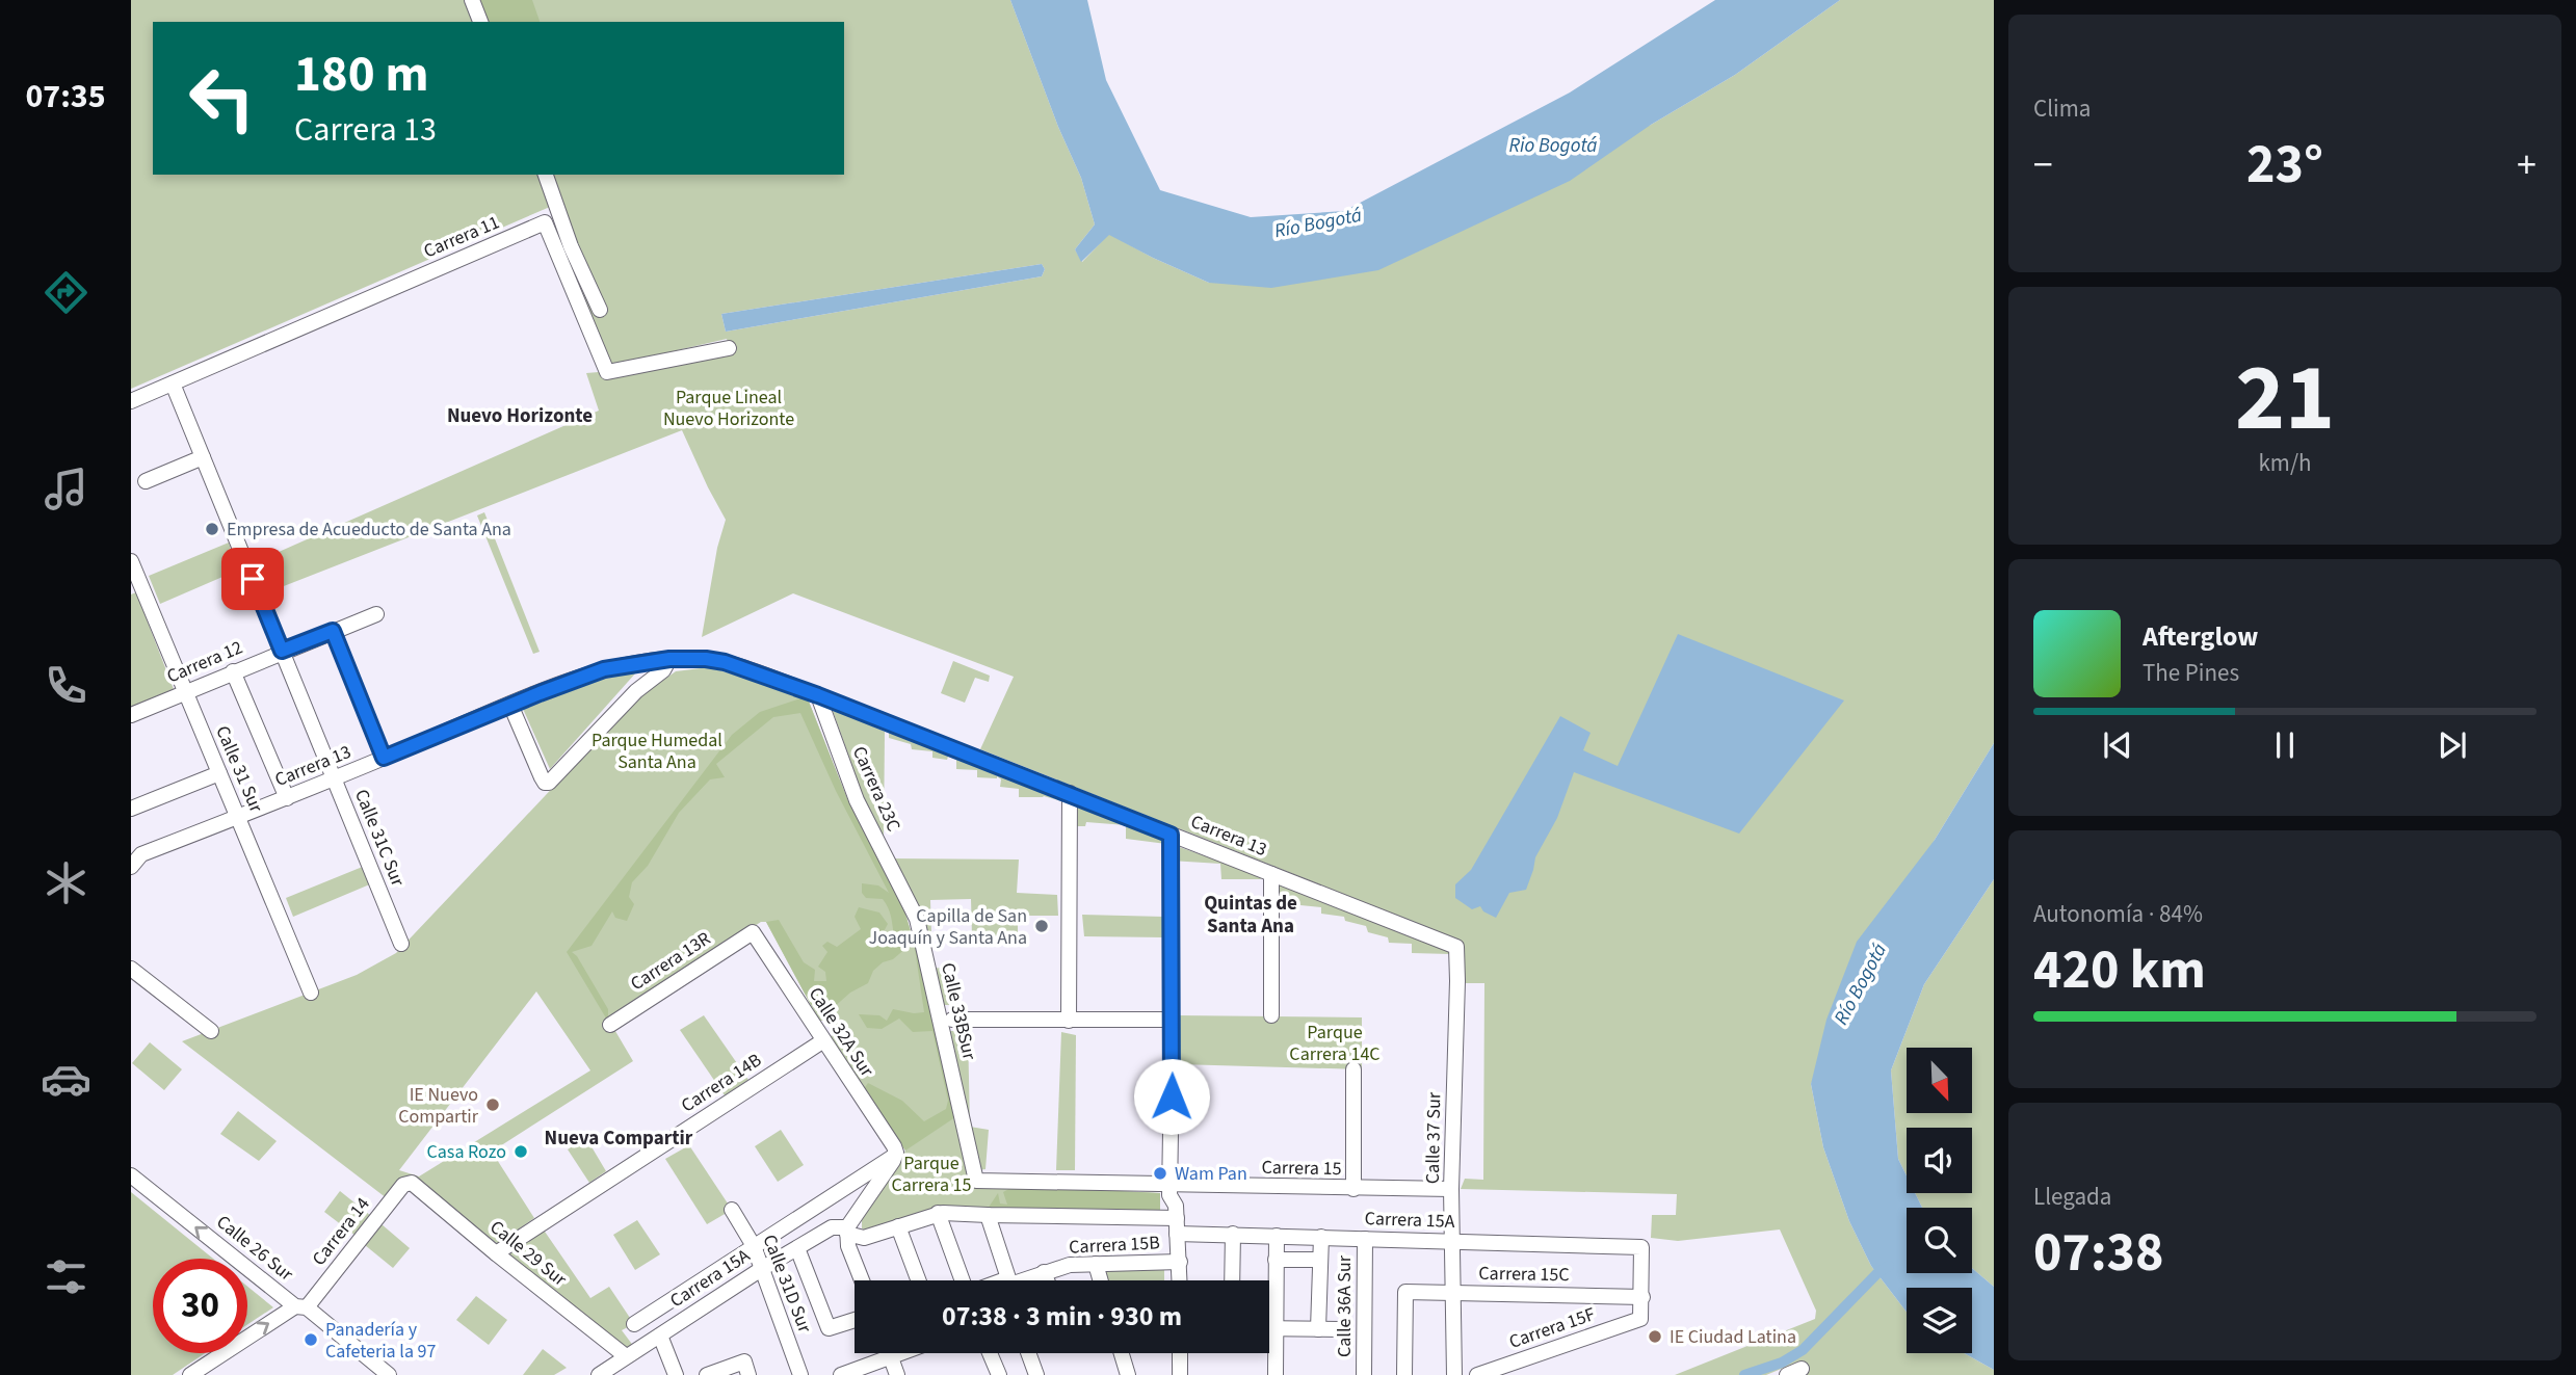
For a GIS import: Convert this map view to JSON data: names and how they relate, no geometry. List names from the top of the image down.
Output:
{
  "streets": {
    "street": [
      "Carrera 11",
      "Carrera 12",
      "Carrera 13",
      "Calle 31 Sur",
      "Carrera 23C",
      "Calle 31C Sur",
      "Carrera 13R",
      "Calle 33BSur",
      "Calle 32A Sur",
      "Carrera 14B",
      "Calle 37 Sur",
      "Carrera 15",
      "Carrera 15A",
      "Carrera 14",
      "Carrera 15B",
      "Calle 26 Sur",
      "Calle 29 Sur",
      "Carrera 15C",
      "Calle 31D Sur",
      "Calle 36A Sur",
      "Carrera 15F"
    ]
  },
  "crossings": [
    ["Carrera 11", "Calle 31C Sur"],
    ["Carrera 12", "Calle 31 Sur"],
    ["Carrera 12", "Calle 31C Sur"],
    ["Carrera 13", "Calle 31 Sur"],
    ["Carrera 13", "Carrera 23C"],
    ["Carrera 13", "Calle 31C Sur"],
    ["Carrera 13", "Calle 37 Sur"],
    ["Carrera 23C", "Calle 33BSur"],
    ["Carrera 13R", "Calle 32A Sur"],
    ["Calle 33BSur", "Carrera 15"],
    ["Calle 32A Sur", "Carrera 14B"],
    ["Carrera 14B", "Calle 29 Sur"],
    ["Calle 37 Sur", "Carrera 15"],
    ["Calle 37 Sur", "Carrera 15A"],
    ["Calle 37 Sur", "Carrera 15C"],
    ["Carrera 15A", "Calle 29 Sur"],
    ["Carrera 15A", "Carrera 15C"],
    ["Carrera 15A", "Calle 31D Sur"],
    ["Carrera 15A", "Calle 36A Sur"],
    ["Carrera 15A", "Carrera 15F"],
    ["Carrera 14", "Calle 26 Sur"],
    ["Carrera 14", "Calle 29 Sur"],
    ["Carrera 15C", "Carrera 15F"]
  ],
  "one_way": ["Carrera 14", "Calle 26 Sur"],
  "districts": ["Nuevo Horizonte", "Quintas de Santa Ana", "Nueva Compartir"],
  "water": ["Rio Bogotá", "Río Bogotá"],
  "parks": [
    "Parque Lineal Nuevo Horizonte",
    "Parque Humedal Santa Ana",
    "Parque Carrera 14C",
    "Parque Carrera 15"
  ],
  "places": [
    "Empresa de Acueducto de Santa Ana",
    "Capilla de San Joaquín y Santa Ana",
    "IE Nuevo Compartir",
    "Casa Rozo",
    "Wam Pan",
    "IE Ciudad Latina",
    "Panadería y Cafeteria la 97"
  ],
  "north": "bottom right",
  "page": {
    "tabs": "07:35",
    "tile": [
      "Clima",
      ["21", "km/h"],
      ["Autonomía · 84%", "420 km"],
      ["Llegada", "07:38"]
    ],
    "turn": ["180 m", "Carrera 13"],
    "heat": ["−", "23°", "+"],
    "song": ["Afterglow", "The Pines"],
    "limit": "30",
    "trip": "07:38 · 3 min · 930 m"
  }
}
